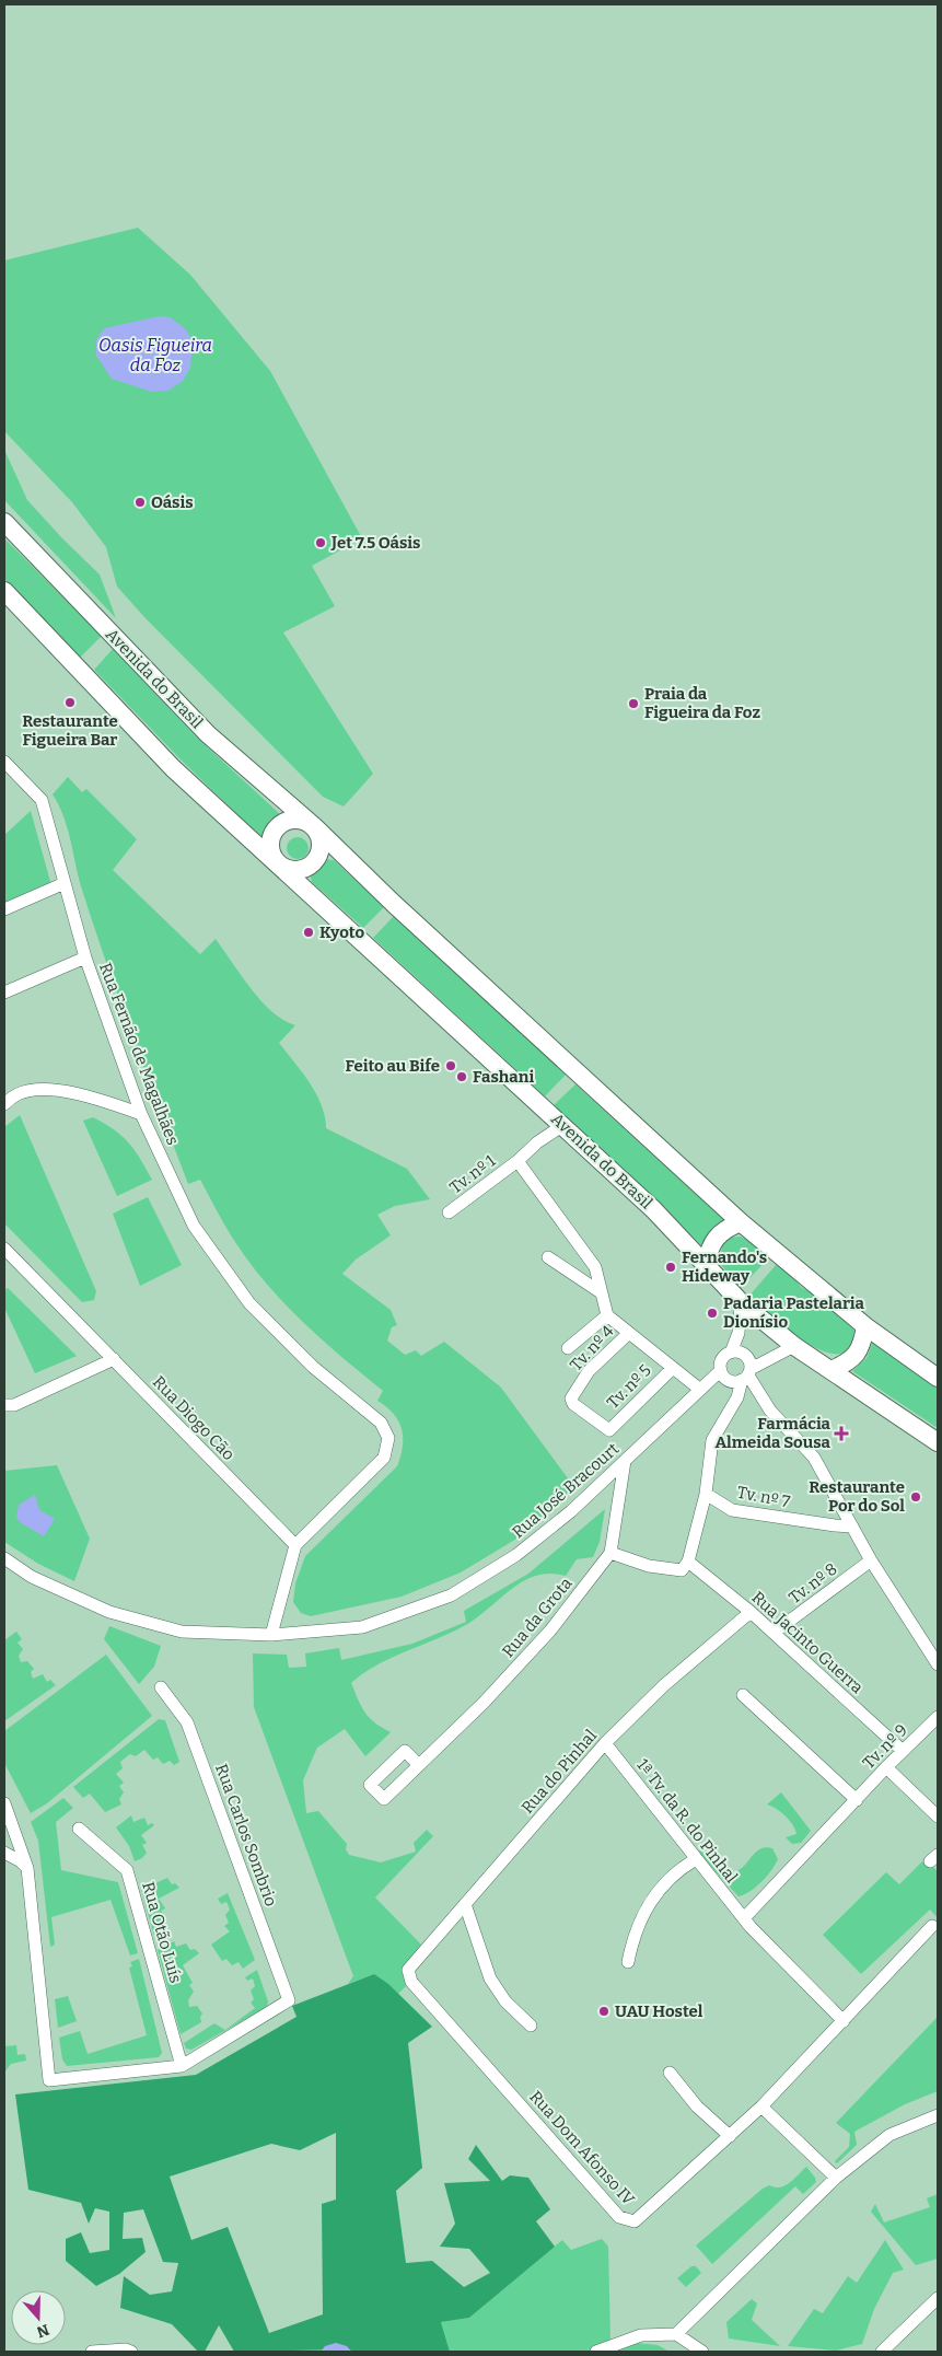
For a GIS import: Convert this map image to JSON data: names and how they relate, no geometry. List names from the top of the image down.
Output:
{
  "streets": {
    "main road": ["Avenida do Brasil"],
    "street": [
      "Rua Fernão de Magalhães",
      "Tv. nº 1",
      "Tv. nº 4",
      "Tv. nº 5",
      "Rua Diogo Cão",
      "Rua José Bracourt",
      "Tv. nº 7",
      "Tv. nº 8",
      "Rua da Grota",
      "Rua Jacinto Guerra",
      "Tv. nº 9",
      "Rua do Pinhal",
      "1ª Tv. da R. do Pinhal",
      "Rua Carlos Sombrio",
      "Rua Otão Luís",
      "Rua Dom Afonso IV"
    ]
  },
  "crossings": [
    ["Avenida do Brasil", "Tv. nº 1"],
    ["Rua Fernão de Magalhães", "Rua Diogo Cão"],
    ["Tv. nº 4", "Tv. nº 5"],
    ["Rua José Bracourt", "Rua da Grota"],
    ["Tv. nº 8", "Rua Jacinto Guerra"],
    ["Rua Jacinto Guerra", "Tv. nº 9"],
    ["Rua Jacinto Guerra", "Rua do Pinhal"],
    ["Tv. nº 9", "1ª Tv. da R. do Pinhal"],
    ["Rua do Pinhal", "1ª Tv. da R. do Pinhal"],
    ["Rua do Pinhal", "Rua Dom Afonso IV"],
    ["Rua Carlos Sombrio", "Rua Otão Luís"]
  ],
  "water": ["Oasis Figueira da Foz"],
  "places": {
    "other": [
      "Oásis",
      "Jet 7.5 Oásis",
      "Restaurante Figueira Bar",
      "Praia da Figueira da Foz",
      "Kyoto",
      "Feito au Bife",
      "Fashani",
      "Fernando's Hideway",
      "Padaria Pastelaria Dionísio",
      "Restaurante Por do Sol",
      "UAU Hostel"
    ],
    "health": ["Farmácia Almeida Sousa"]
  },
  "north": "bottom"
}
